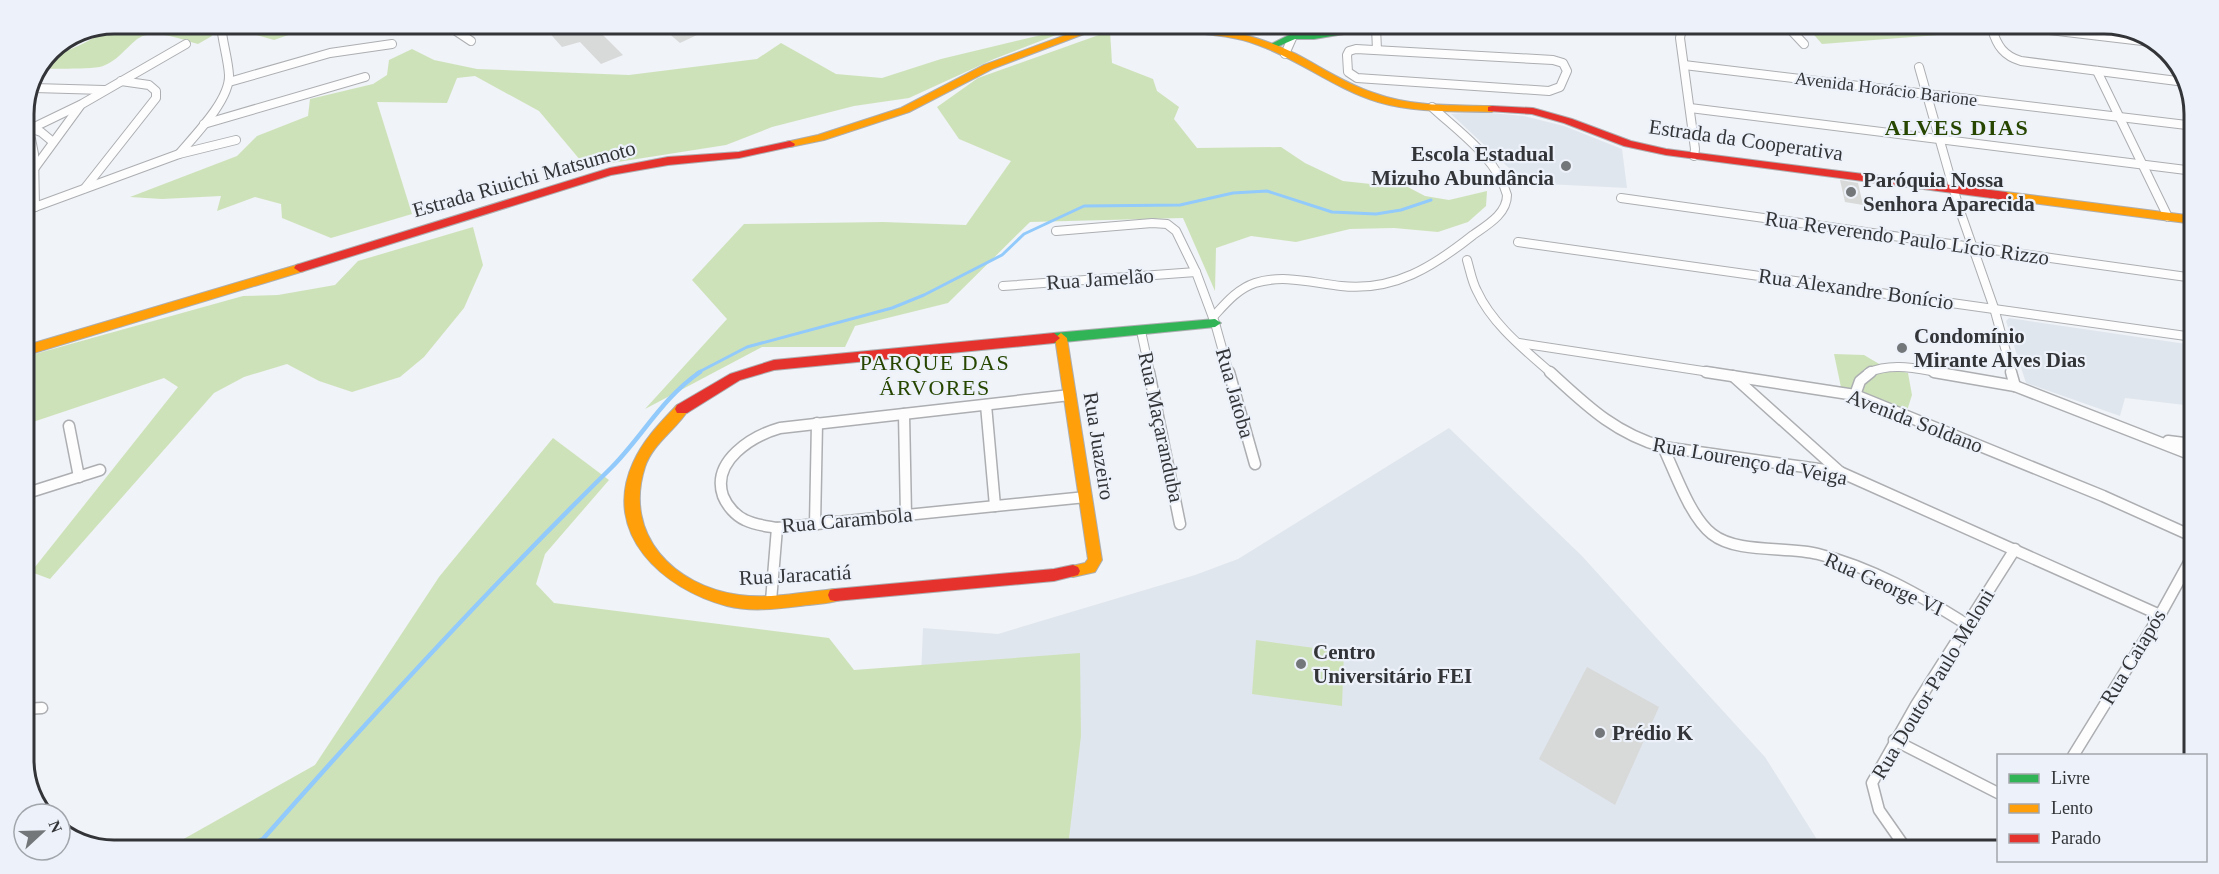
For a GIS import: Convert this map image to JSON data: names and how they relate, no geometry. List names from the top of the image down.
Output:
{
  "streets": {
    "street": [
      "Avenida Horácio Barione",
      "Estrada da Cooperativa",
      "Estrada Riuichi Matsumoto",
      "Rua Reverendo Paulo Lício Rizzo",
      "Rua Jamelão",
      "Rua Alexandre Bonício",
      "Rua Jatoba",
      "Avenida Soldano",
      "Rua Maçaranduba",
      "Rua Juazeiro",
      "Rua Lourenço da Veiga",
      "Rua Carambola",
      "Rua Jaracatiá",
      "Rua George VI",
      "Rua Caiapós",
      "Rua Doutor Paulo Meloni"
    ]
  },
  "crossings": [
    ["Rua Jamelão", "Rua Jatoba"],
    ["Rua Jatoba", "Rua Jaracatiá"],
    ["Avenida Soldano", "Rua Lourenço da Veiga"],
    ["Rua Maçaranduba", "Rua Jaracatiá"],
    ["Rua Juazeiro", "Rua Carambola"],
    ["Rua Juazeiro", "Rua Jaracatiá"],
    ["Rua Lourenço da Veiga", "Rua George VI"],
    ["Rua Lourenço da Veiga", "Rua Caiapós"],
    ["Rua Lourenço da Veiga", "Rua Doutor Paulo Meloni"],
    ["Rua George VI", "Rua Doutor Paulo Meloni"]
  ],
  "districts": ["ALVES DIAS", "PARQUE DAS ÁRVORES"],
  "places": [
    "Escola Estadual Mizuho Abundância",
    "Paróquia Nossa Senhora Aparecida",
    "Condomínio Mirante Alves Dias",
    "Centro Universitário FEI",
    "Prédio K"
  ],
  "legend": ["Livre", "Lento", "Parado"],
  "north": "right"
}
